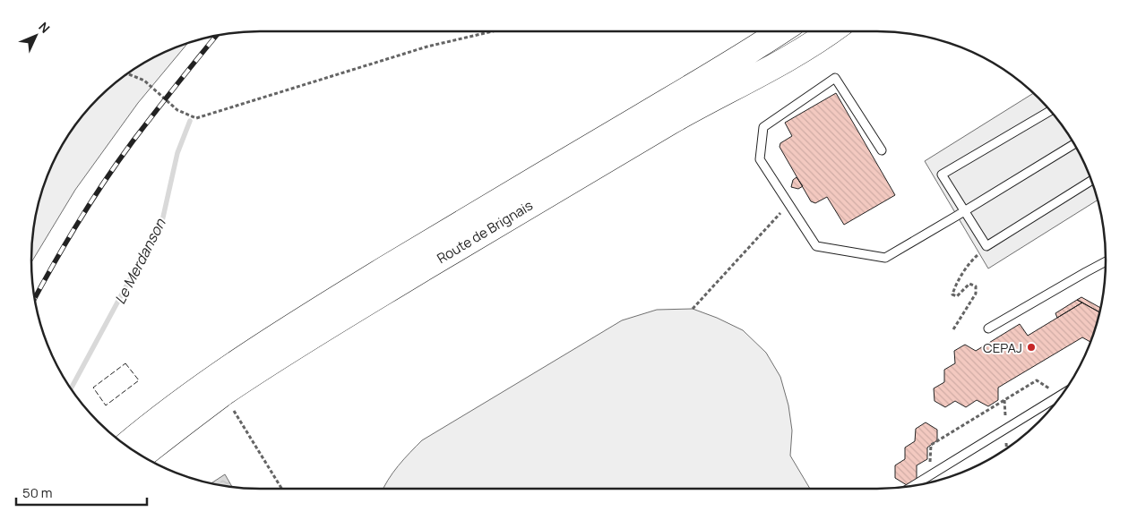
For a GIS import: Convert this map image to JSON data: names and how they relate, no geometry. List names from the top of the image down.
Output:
{
  "streets": {
    "main road": ["Route de Brignais"]
  },
  "water": ["Le Merdanson"],
  "places": ["CEPAJ"],
  "scale_bar": "50 m",
  "north": "top right"
}
